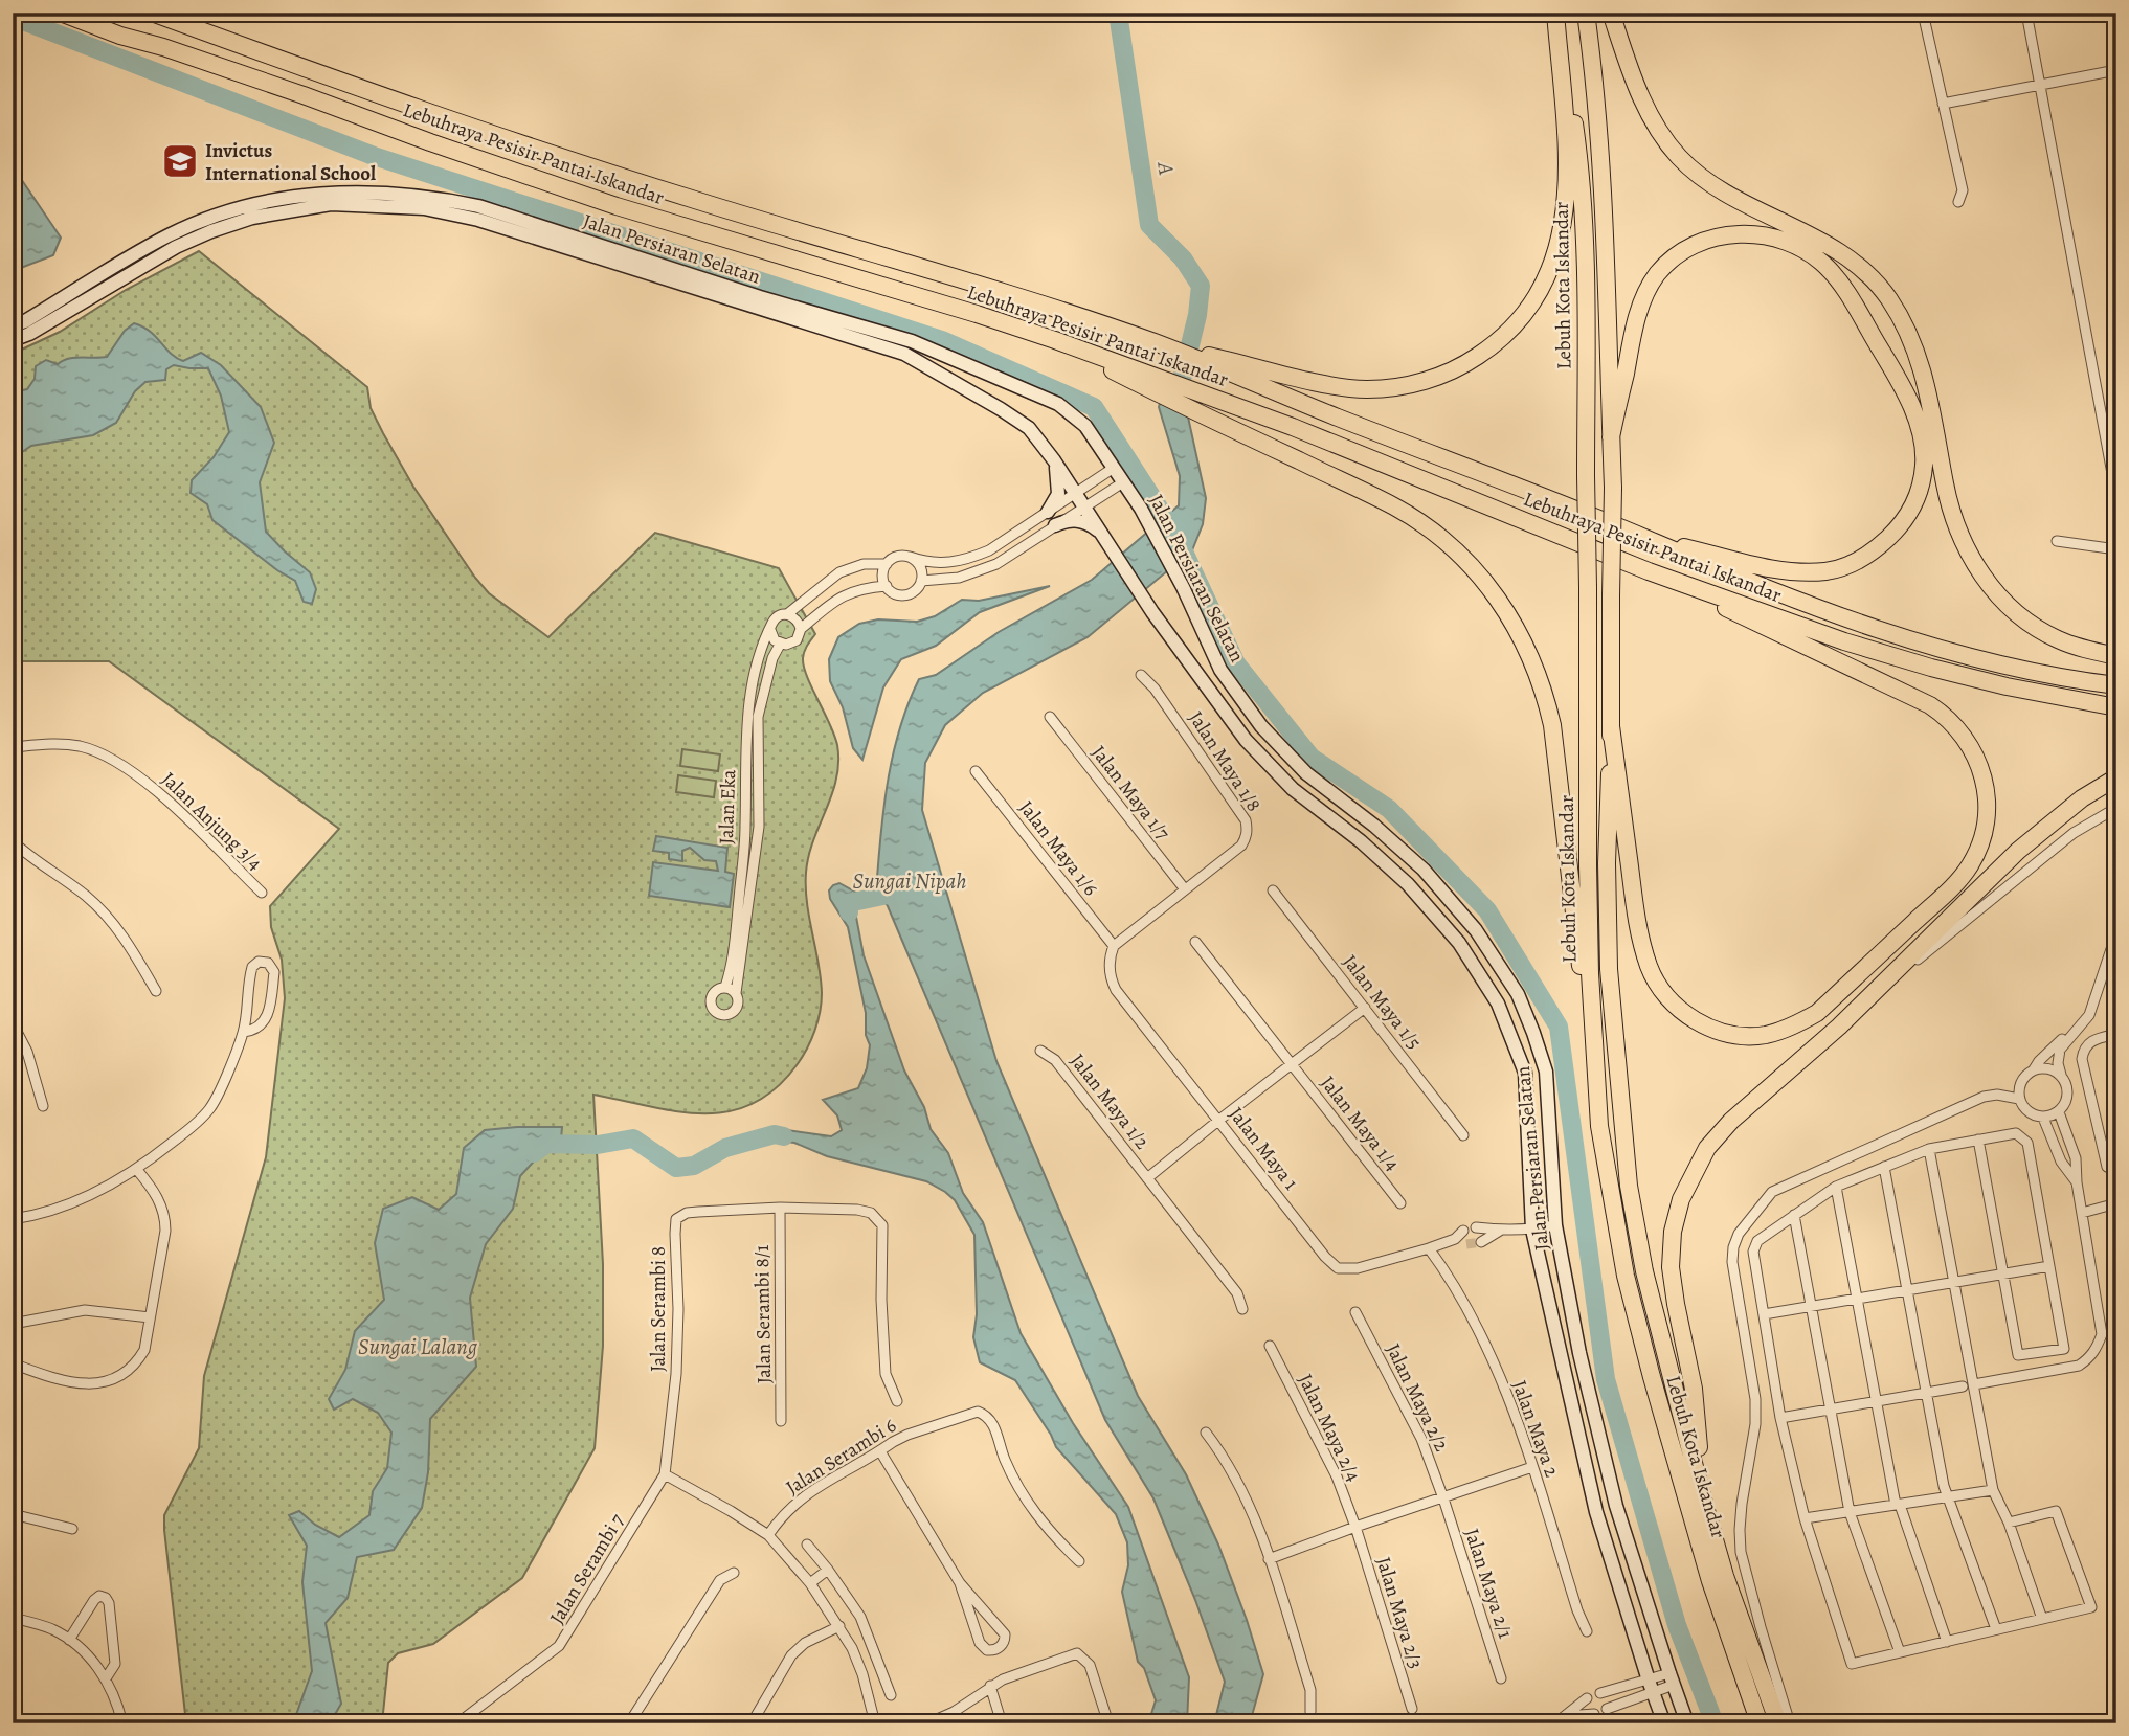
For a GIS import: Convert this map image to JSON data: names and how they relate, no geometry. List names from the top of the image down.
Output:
{
  "streets": {
    "highway": ["Lebuhraya Pesisir Pantai Iskandar", "Lebuh Kota Iskandar"],
    "street": [
      "Jalan Persiaran Selatan",
      "Jalan Maya 1/8",
      "Jalan Maya 1/7",
      "Jalan Eka",
      "Jalan Anjung 3/4",
      "Jalan Maya 1/6",
      "Jalan Maya 1/5",
      "Jalan Maya 1/2",
      "Jalan Maya 1/4",
      "Jalan Maya 1",
      "Jalan Serambi 8",
      "Jalan Serambi 8/1",
      "Jalan Maya 2/2",
      "Jalan Maya 2/4",
      "Jalan Maya 2",
      "Jalan Serambi 6",
      "Jalan Serambi 7",
      "Jalan Maya 2/1",
      "Jalan Maya 2/3"
    ]
  },
  "crossings": [
    ["Jalan Persiaran Selatan", "Jalan Eka"],
    ["Jalan Maya 1/8", "Jalan Maya 1/7"],
    ["Jalan Maya 1/8", "Jalan Maya 1/6"],
    ["Jalan Maya 1/8", "Jalan Maya 1"],
    ["Jalan Maya 1/6", "Jalan Maya 1"],
    ["Jalan Maya 1", "Jalan Maya 2"],
    ["Jalan Serambi 8", "Jalan Serambi 8/1"],
    ["Jalan Serambi 8", "Jalan Serambi 7"],
    ["Jalan Maya 2/2", "Jalan Maya 2/1"],
    ["Jalan Maya 2/4", "Jalan Maya 2/3"]
  ],
  "water": ["A", "Sungai Nipah", "Sungai Lalang"],
  "places": {
    "school or university": ["Invictus International School"]
  }
}
